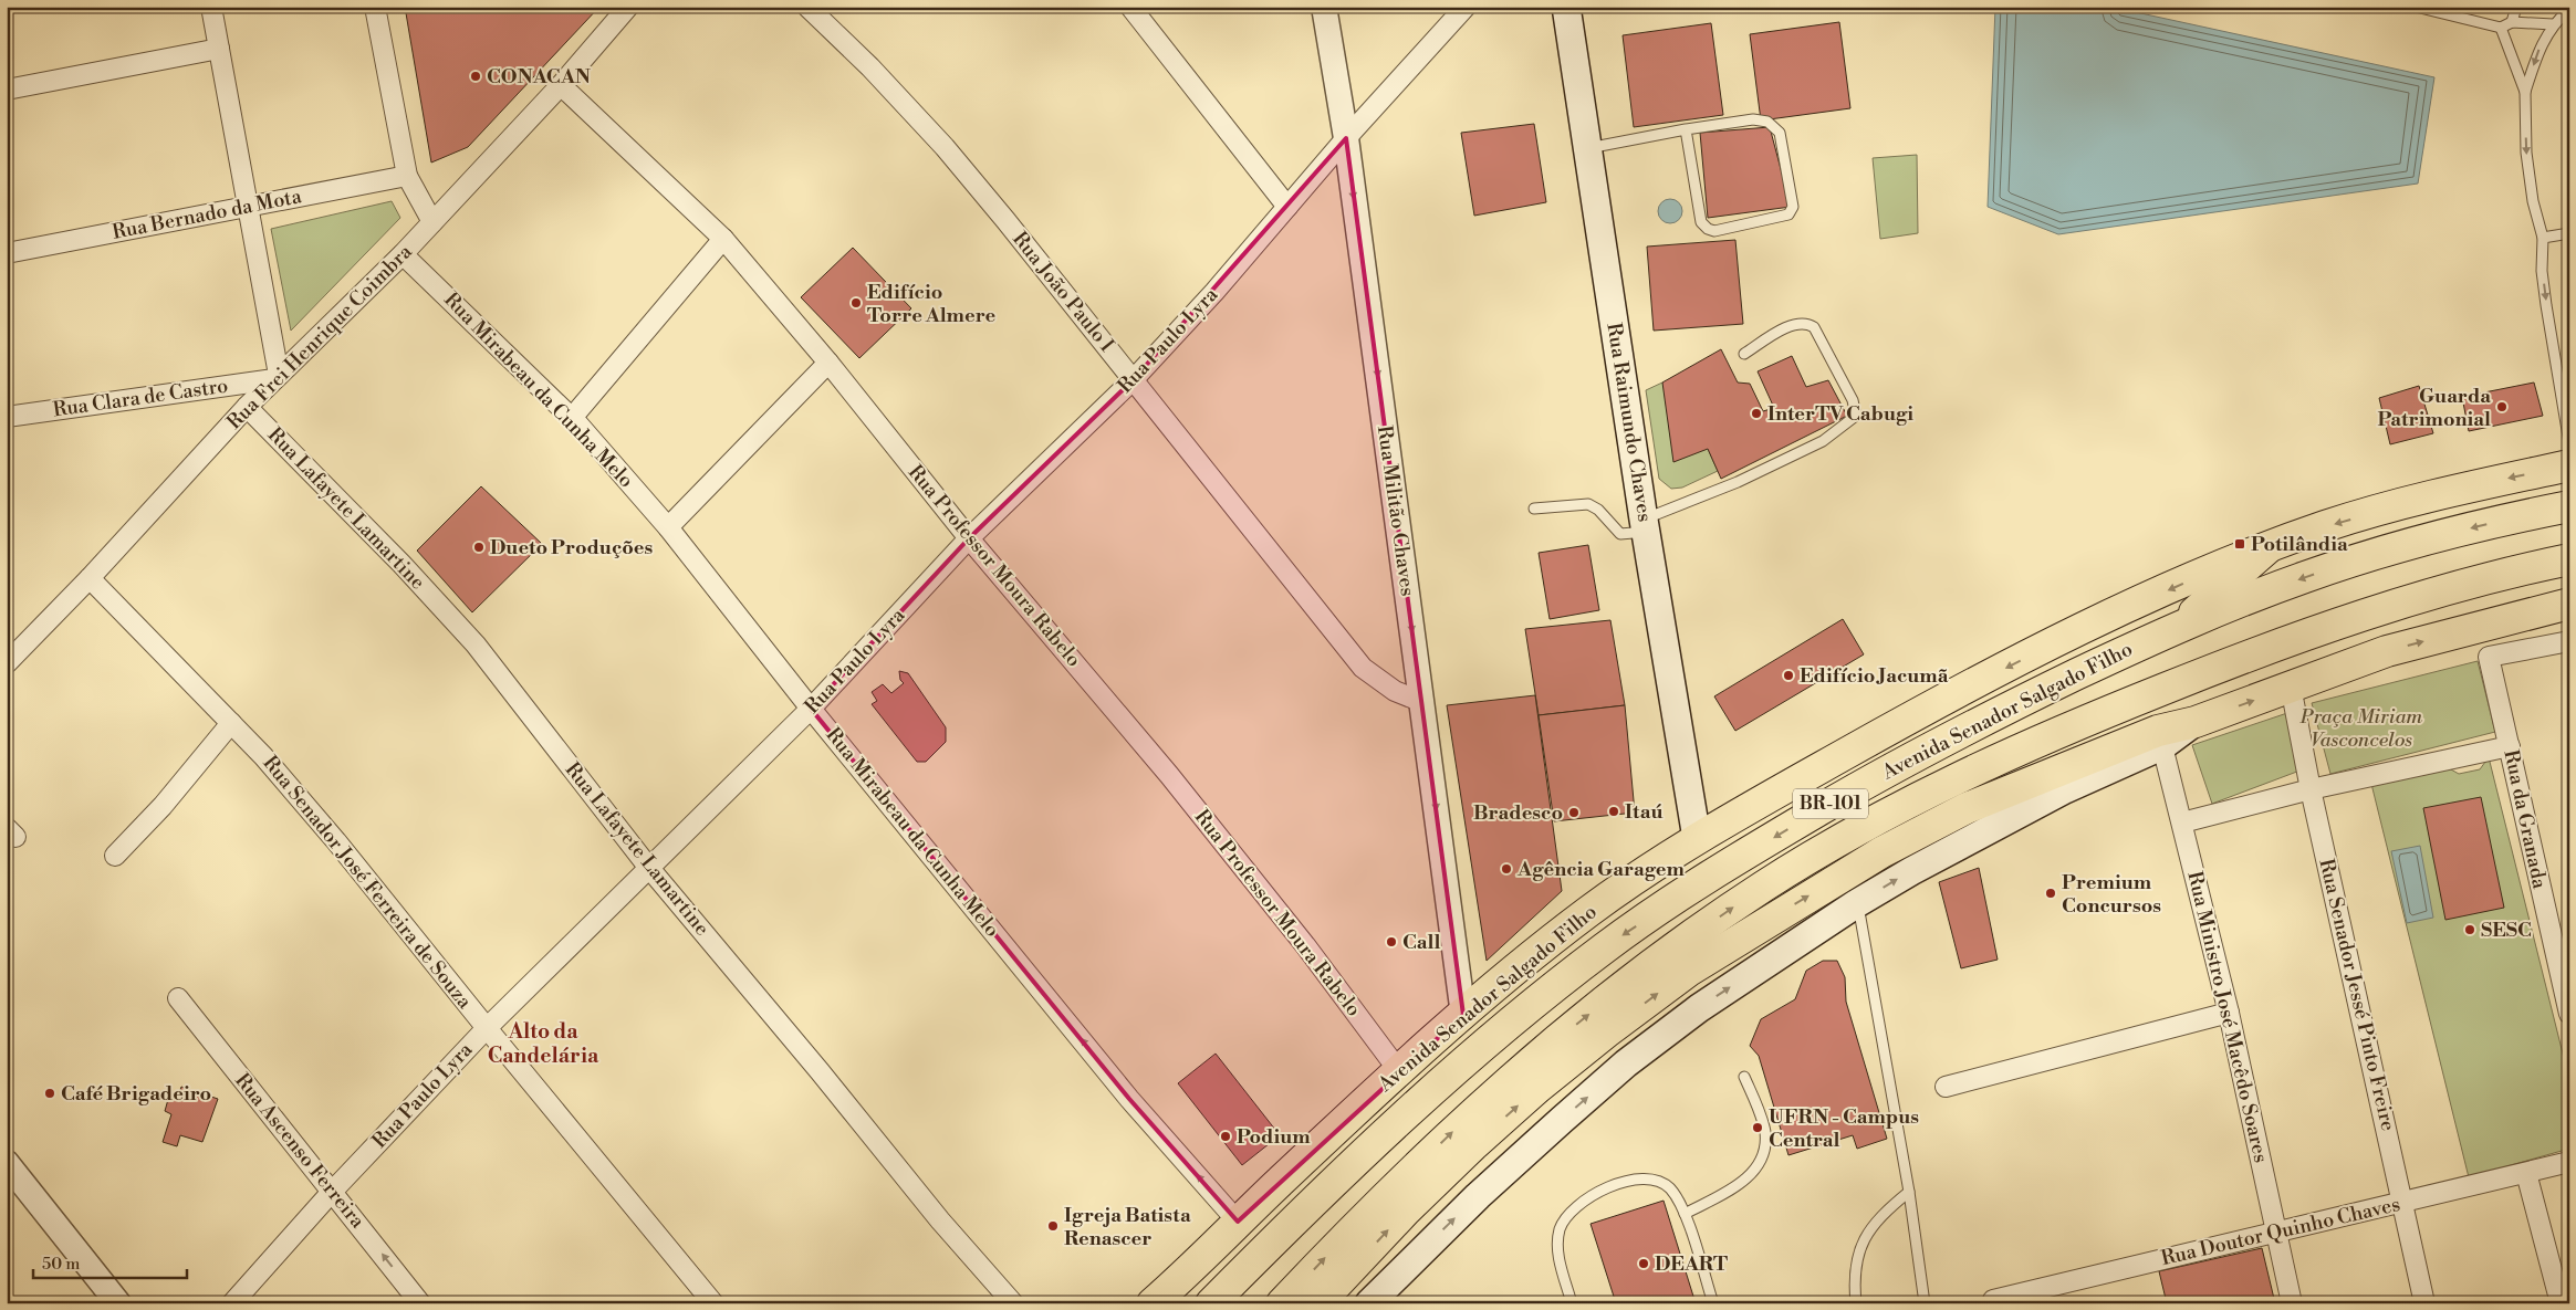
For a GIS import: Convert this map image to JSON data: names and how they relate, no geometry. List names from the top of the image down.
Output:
{
  "streets": {
    "main road": ["Rua Raimundo Chaves", "Avenida Senador Salgado Filho", "BR-101"],
    "street": [
      "Rua Bernado da Mota",
      "Rua João Paulo I",
      "Rua Frei Henrique Coimbra",
      "Rua Paulo Lyra",
      "Rua Mirabeau da Cunha Melo",
      "Rua Clara de Castro",
      "Rua Lafayete Lamartine",
      "Rua Militão Chaves",
      "Rua Professor Moura Rabelo",
      "Rua da Granada",
      "Rua Senador José Ferreira de Souza",
      "Rua Senador Jessé Pinto Freire",
      "Rua Ministro José Macêdo Soares",
      "Rua Ascenso Ferreira",
      "Rua Doutor Quinho Chaves"
    ]
  },
  "crossings": [
    ["Rua João Paulo I", "Rua Paulo Lyra"],
    ["Rua João Paulo I", "Rua Militão Chaves"],
    ["Rua Frei Henrique Coimbra", "Rua Mirabeau da Cunha Melo"],
    ["Rua Frei Henrique Coimbra", "Rua Clara de Castro"],
    ["Rua Frei Henrique Coimbra", "Rua Lafayete Lamartine"],
    ["Rua Frei Henrique Coimbra", "Rua Professor Moura Rabelo"],
    ["Rua Frei Henrique Coimbra", "Rua Senador José Ferreira de Souza"],
    ["Rua Paulo Lyra", "Rua Mirabeau da Cunha Melo"],
    ["Rua Paulo Lyra", "Rua Lafayete Lamartine"],
    ["Rua Paulo Lyra", "Rua Militão Chaves"],
    ["Rua Paulo Lyra", "Rua Professor Moura Rabelo"],
    ["Rua Paulo Lyra", "Rua Senador José Ferreira de Souza"],
    ["Rua Paulo Lyra", "Rua Ascenso Ferreira"],
    ["Rua Mirabeau da Cunha Melo", "Avenida Senador Salgado Filho"],
    ["Rua Raimundo Chaves", "Avenida Senador Salgado Filho"],
    ["Rua Militão Chaves", "Avenida Senador Salgado Filho"],
    ["Rua Professor Moura Rabelo", "Avenida Senador Salgado Filho"],
    ["Rua Senador Jessé Pinto Freire", "Rua Doutor Quinho Chaves"],
    ["Rua Ministro José Macêdo Soares", "Rua Doutor Quinho Chaves"]
  ],
  "one_way": ["Rua Mirabeau da Cunha Melo", "Rua Militão Chaves", "Rua Ascenso Ferreira"],
  "districts": ["Alto da Candelária"],
  "parks": ["Praça Miriam Vasconcelos"],
  "places": {
    "other": [
      "CONACAN",
      "Edifício Torre Almere",
      "Guarda Patrimonial",
      "InterTV Cabugi",
      "Dueto Produções",
      "Edifício Jacumã",
      "Itaú",
      "Bradesco",
      "Agência Garagem",
      "Premium Concursos",
      "SESC",
      "Call",
      "Café Brigadeiro",
      "UFRN - Campus Central",
      "Podium",
      "Igreja Batista Renascer",
      "DEART"
    ],
    "transit": ["Potilândia"]
  },
  "scale_bar": "50 m"
}
